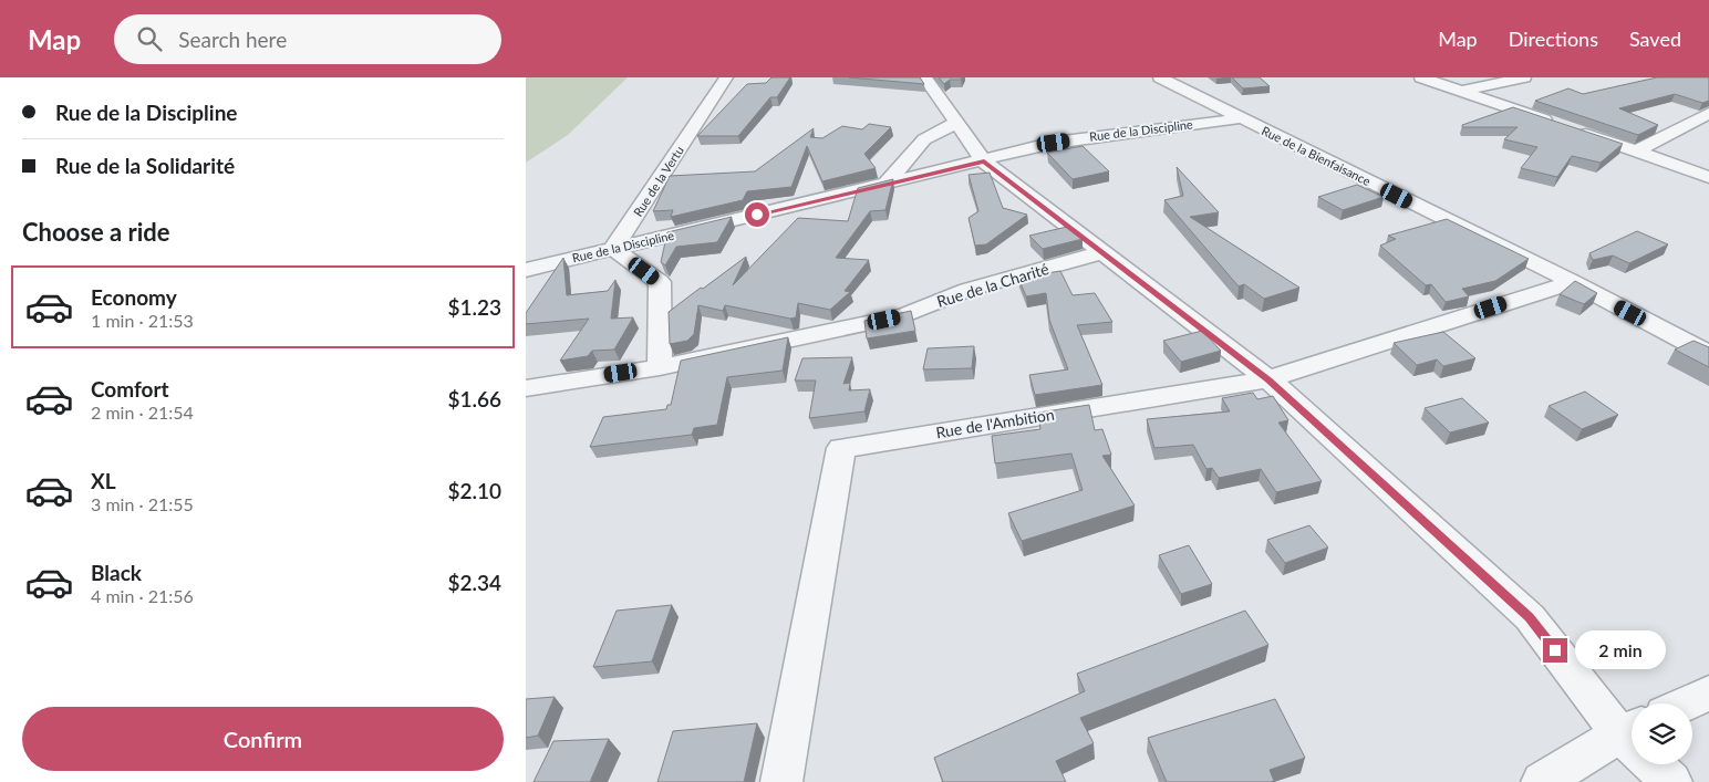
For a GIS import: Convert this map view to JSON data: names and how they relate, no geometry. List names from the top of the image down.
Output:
{
  "streets": {
    "street": [
      "Rue de la Discipline",
      "Rue de la Bienfaisance",
      "Rue de la Vertu",
      "Rue de la Charité",
      "Rue de l'Ambition"
    ]
  },
  "crossings": [
    ["Rue de la Discipline", "Rue de la Bienfaisance"],
    ["Rue de la Discipline", "Rue de la Vertu"],
    ["Rue de la Bienfaisance", "Rue de l'Ambition"]
  ],
  "page": {
    "header": "Map",
    "search": "Search here",
    "nav": ["Map", "Directions", "Saved"],
    "banner": ["Rue de la Discipline", "Rue de la Solidarité"],
    "heading": "Choose a ride",
    "list": [
      {
        "name": "Economy",
        "note": "1 min · 21:53",
        "value": "$1.23"
      },
      {
        "name": "Comfort",
        "note": "2 min · 21:54",
        "value": "$1.66"
      },
      {
        "name": "XL",
        "note": "3 min · 21:55",
        "value": "$2.10"
      },
      {
        "name": "Black",
        "note": "4 min · 21:56",
        "value": "$2.34"
      }
    ],
    "bubble": "2 min",
    "buttons": "Confirm"
  }
}
